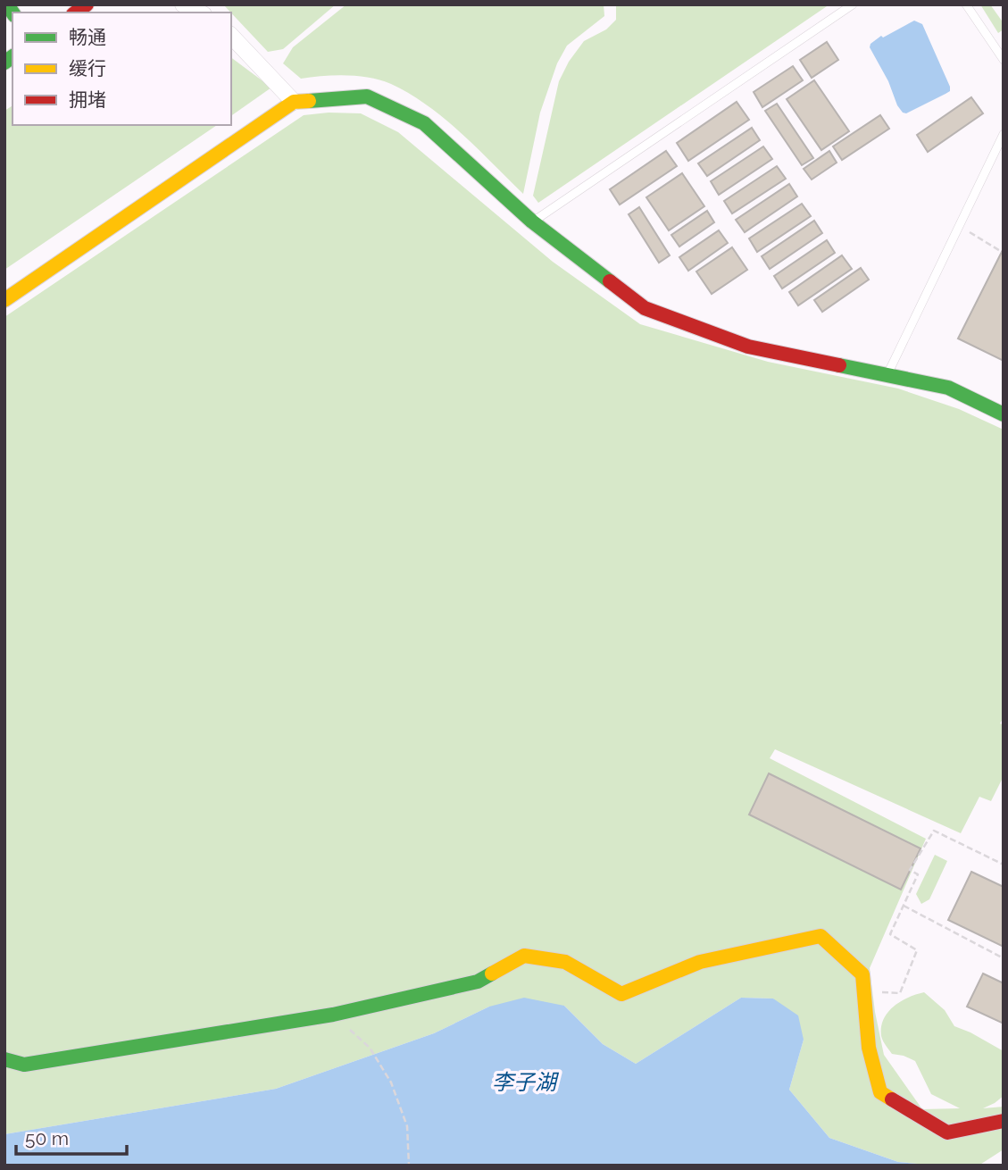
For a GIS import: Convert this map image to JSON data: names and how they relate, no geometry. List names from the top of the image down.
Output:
{
  "water": ["李子湖"],
  "legend": ["畅通", "缓行", "拥堵"],
  "scale_bar": "50 m"
}
